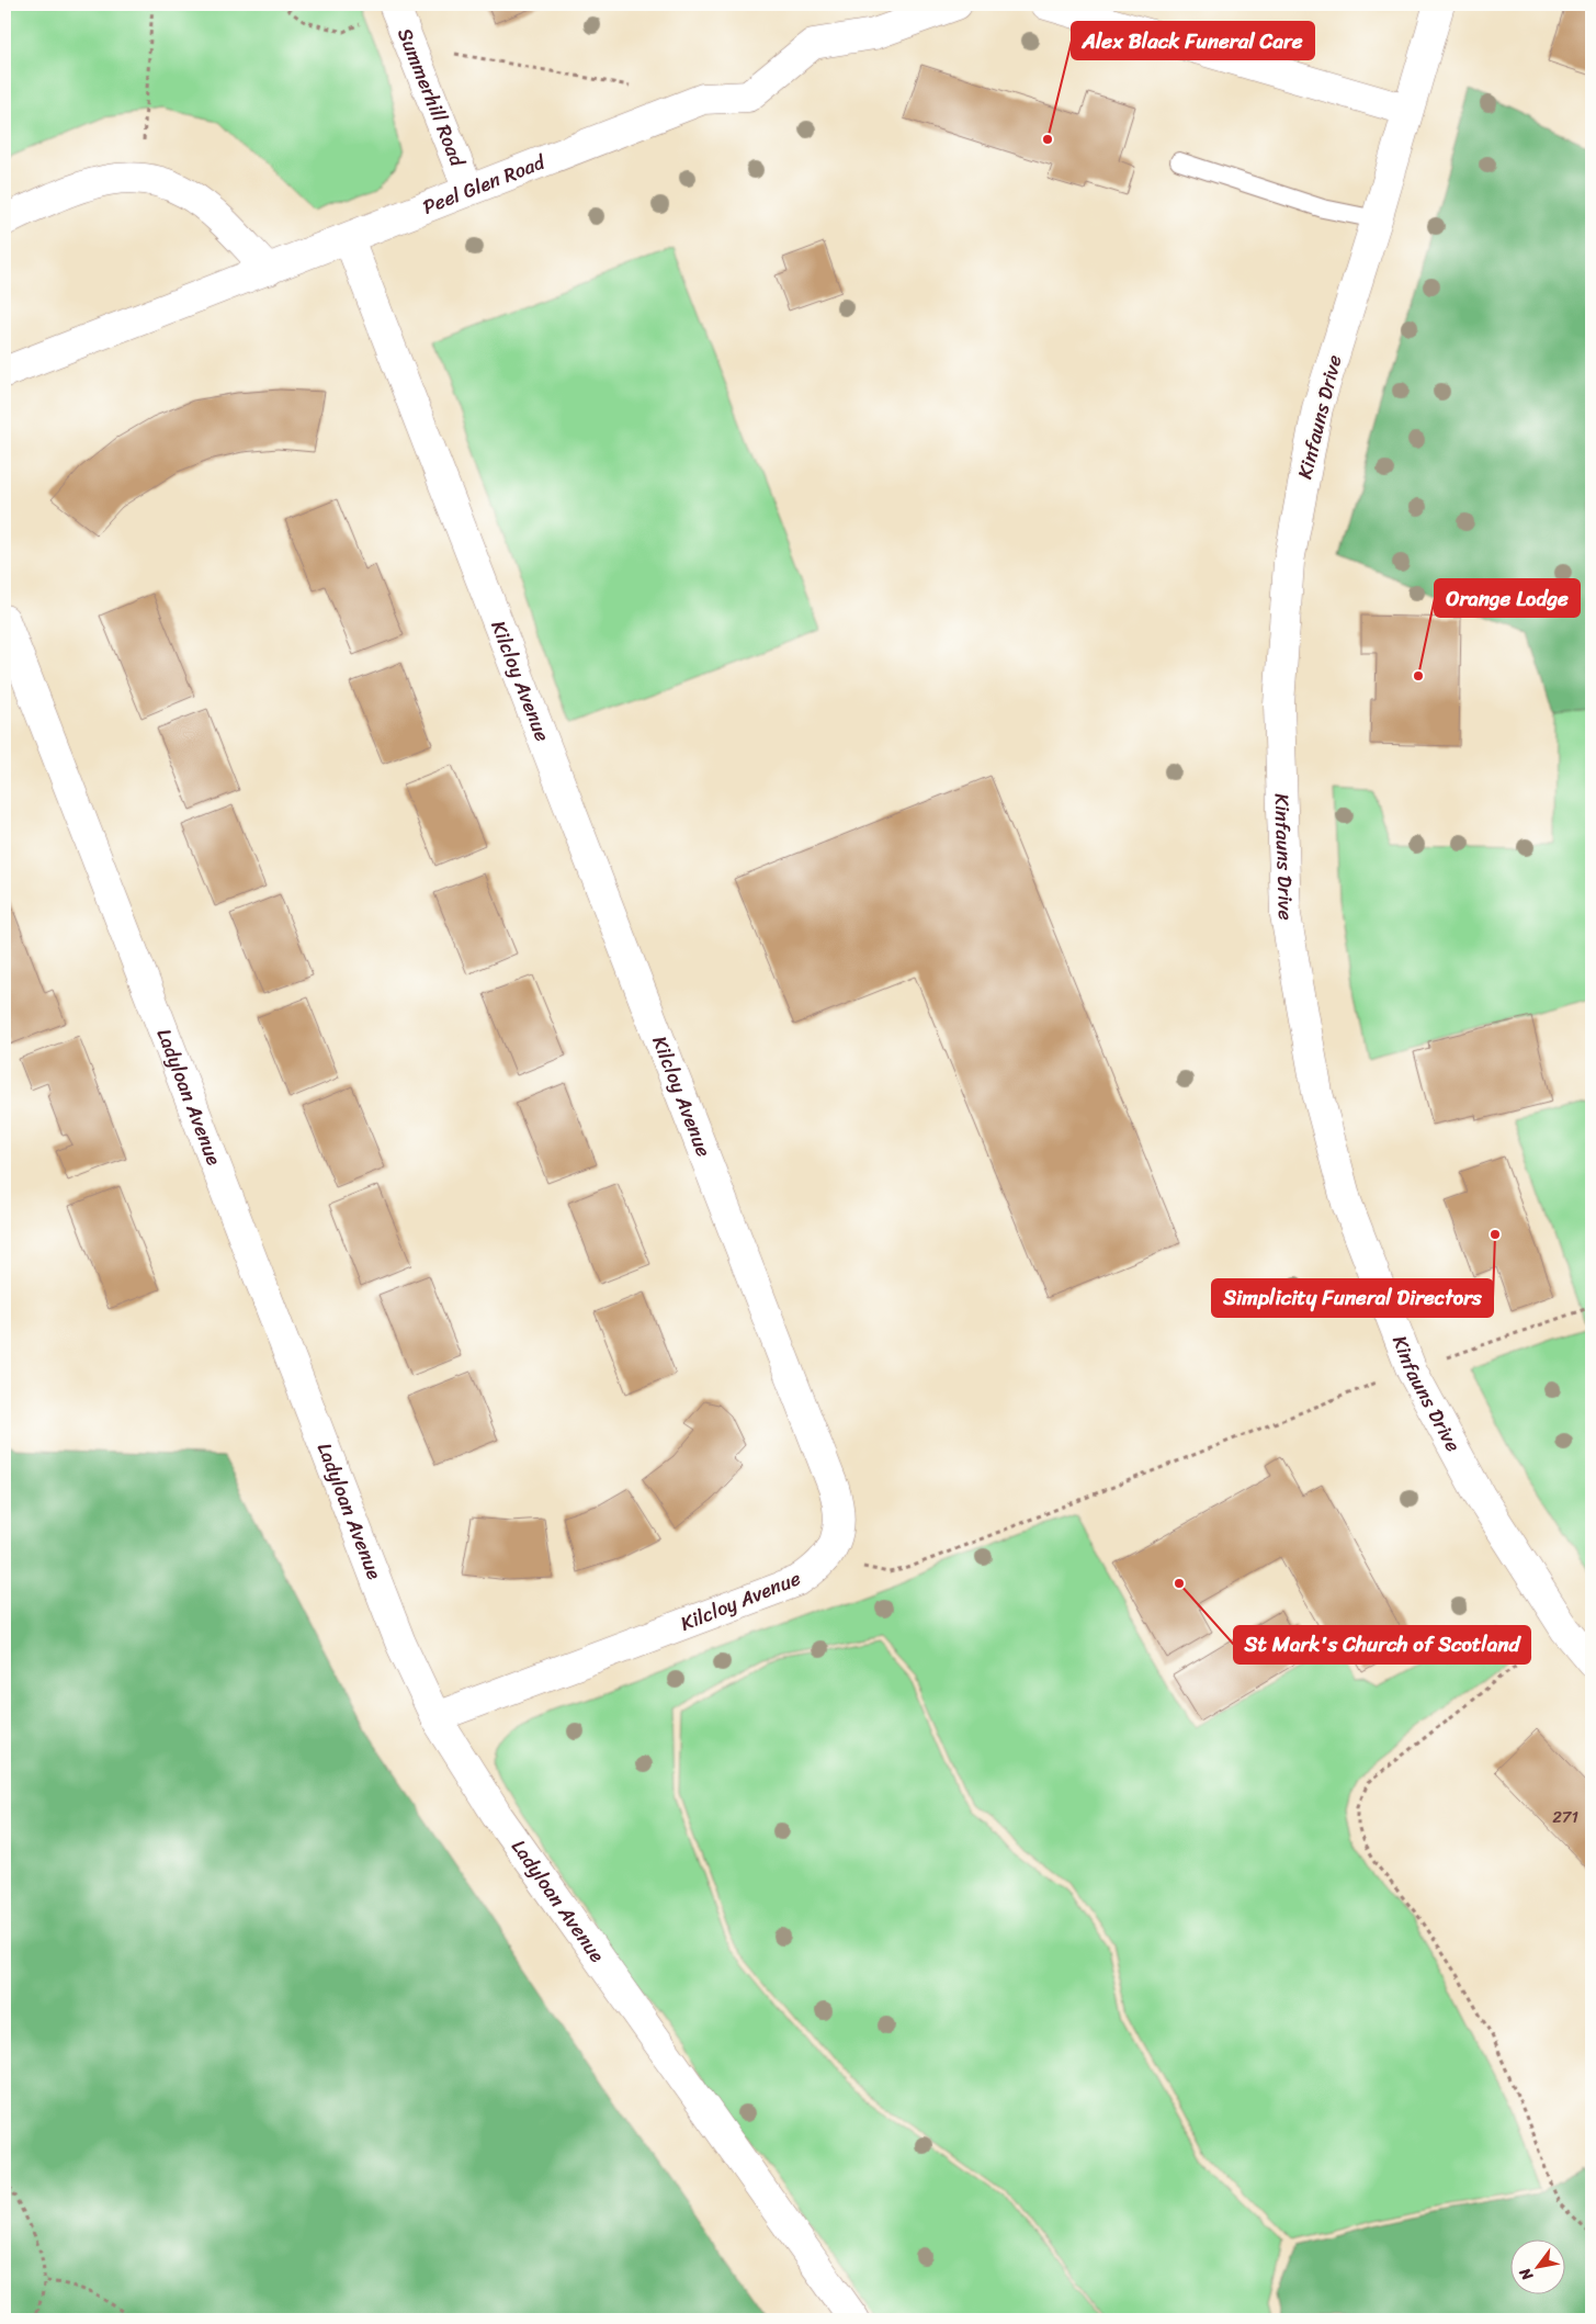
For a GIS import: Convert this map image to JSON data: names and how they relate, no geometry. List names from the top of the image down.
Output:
{
  "streets": {
    "street": [
      "Summerhill Road",
      "Peel Glen Road",
      "Kinfauns Drive",
      "Kilcloy Avenue",
      "Ladyloan Avenue"
    ]
  },
  "crossings": [
    ["Summerhill Road", "Peel Glen Road"],
    ["Peel Glen Road", "Kilcloy Avenue"],
    ["Kilcloy Avenue", "Ladyloan Avenue"]
  ],
  "places": [
    "Alex Black Funeral Care",
    "Orange Lodge",
    "Simplicity Funeral Directors",
    "St Mark's Church of Scotland"
  ],
  "house_numbers": ["271"],
  "north": "bottom left"
}
